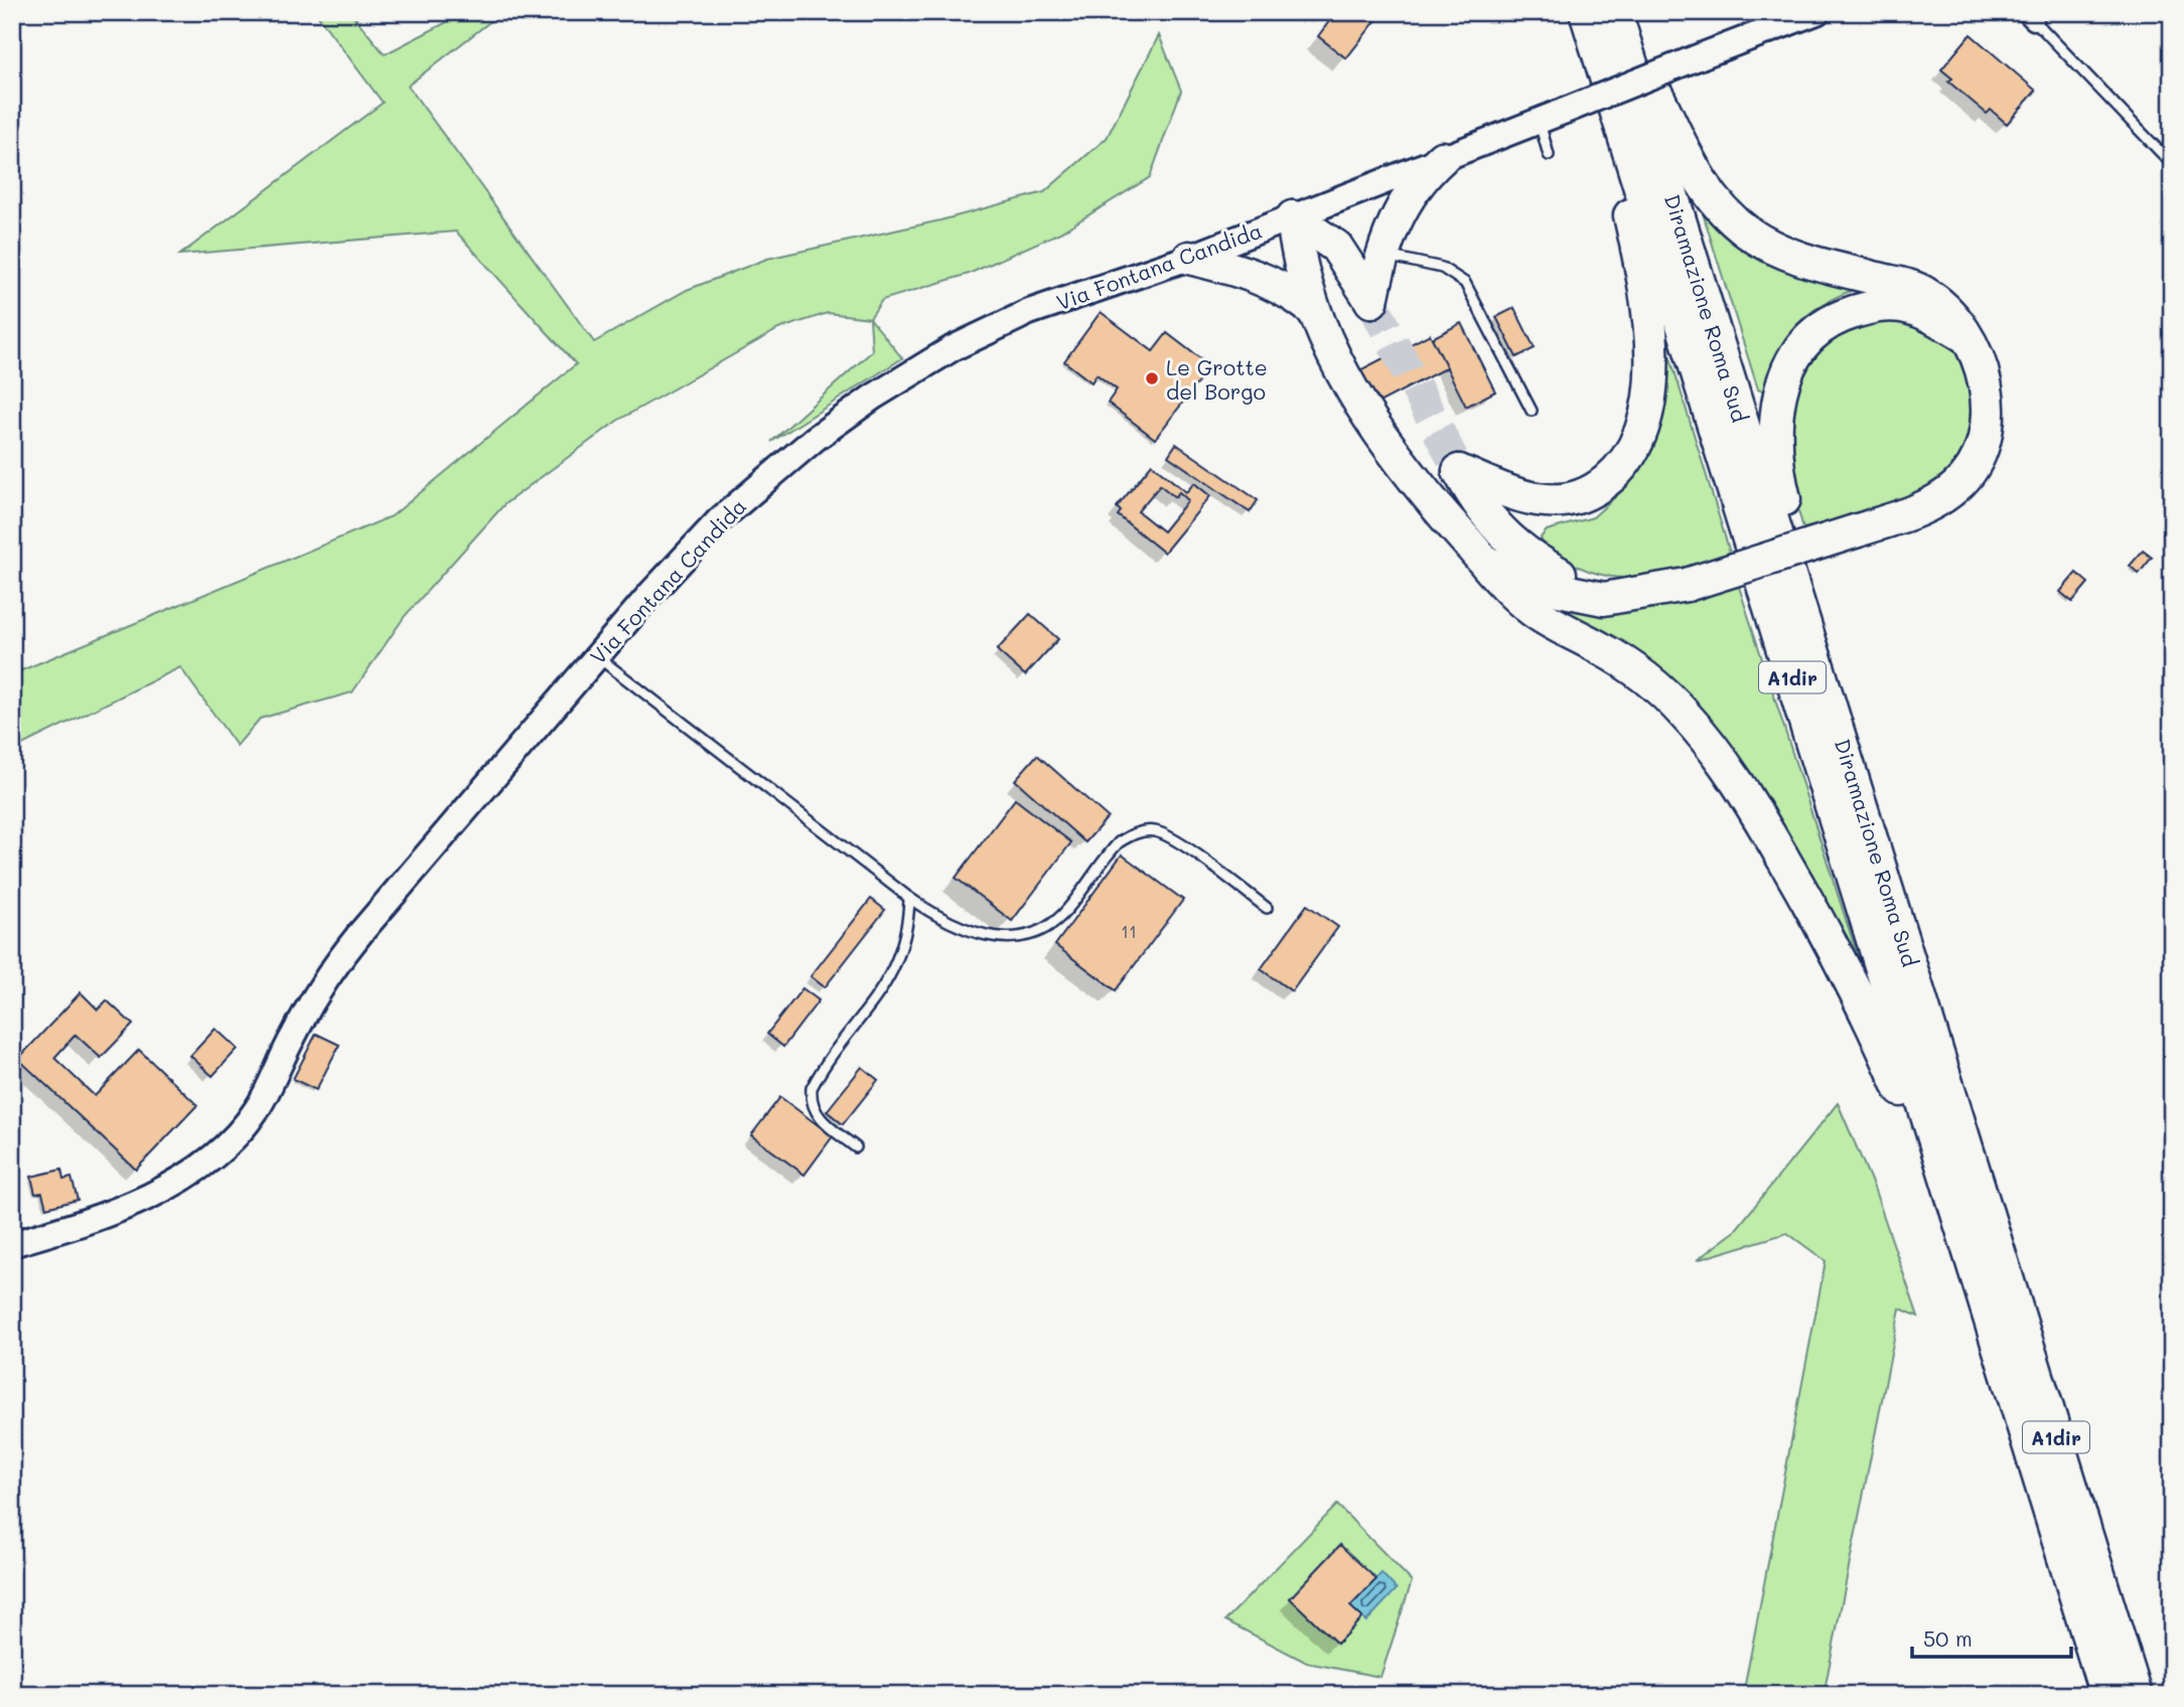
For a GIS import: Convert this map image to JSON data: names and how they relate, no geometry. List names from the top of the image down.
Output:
{
  "streets": {
    "highway": ["Diramazione Roma Sud", "A1dir"],
    "main road": ["Via Fontana Candida"]
  },
  "places": ["Le Grotte del Borgo"],
  "house_numbers": ["11"],
  "scale_bar": "50 m"
}
